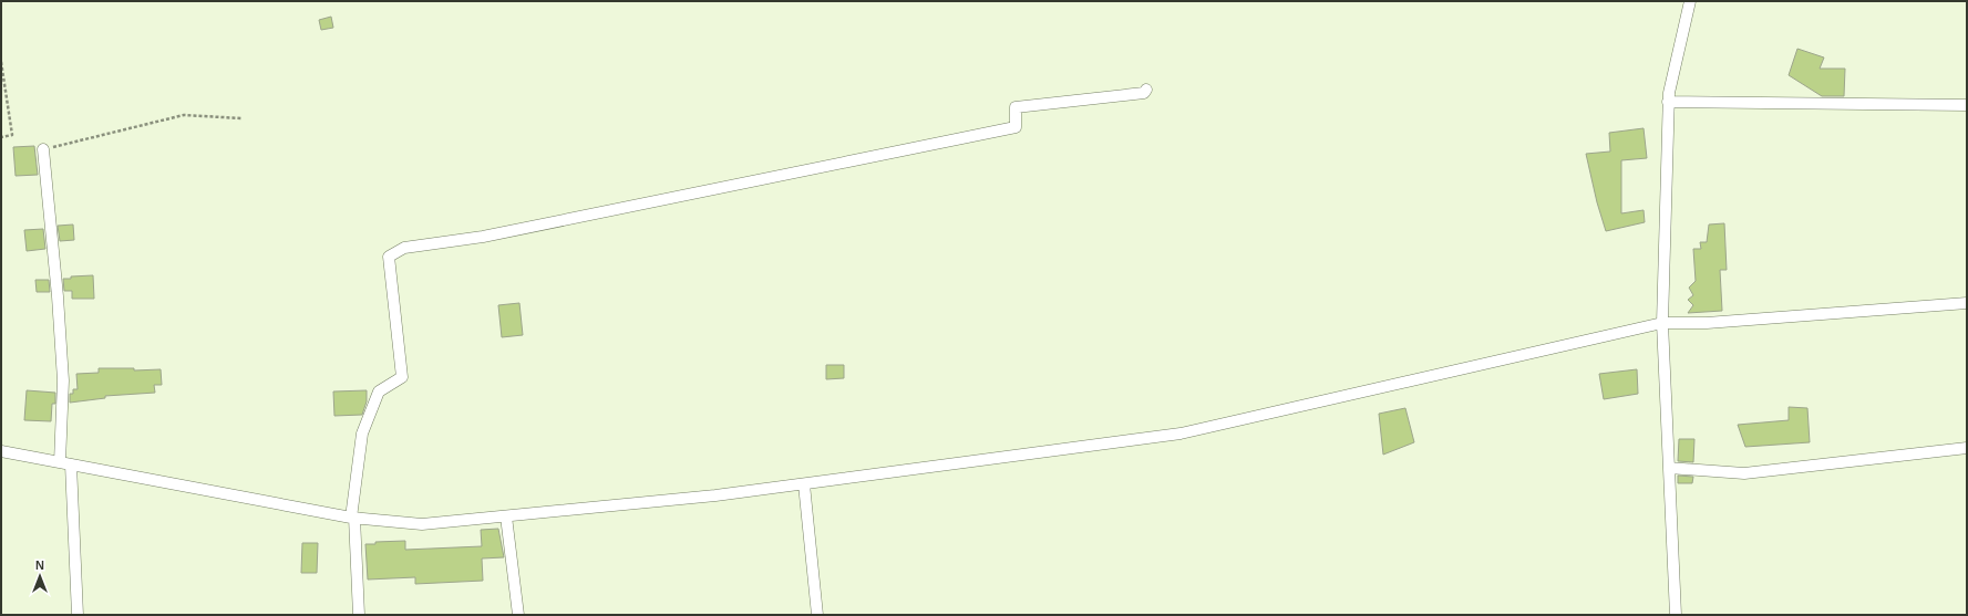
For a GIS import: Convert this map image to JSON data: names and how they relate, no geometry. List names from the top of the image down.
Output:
{
  "north": "top"
}
